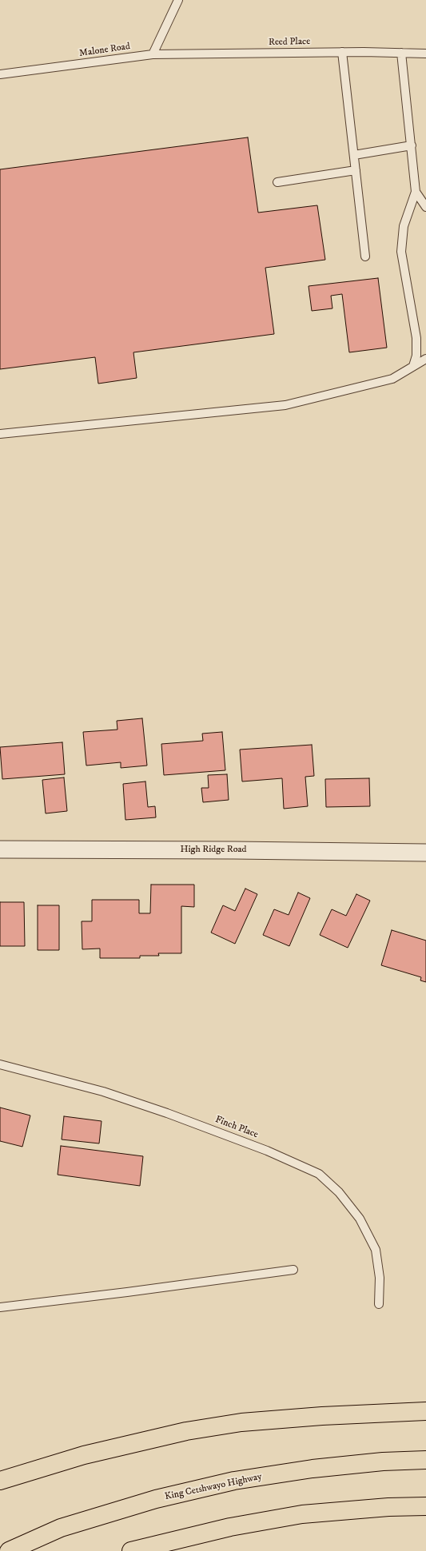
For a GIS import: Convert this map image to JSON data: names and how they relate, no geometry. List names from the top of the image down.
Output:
{
  "streets": {
    "highway": ["King Cetshwayo Highway"],
    "street": ["High Ridge Road"],
    "lane": ["Reed Place", "Malone Road", "Finch Place"]
  },
  "crossings": [
    ["Reed Place", "Malone Road"]
  ]
}
